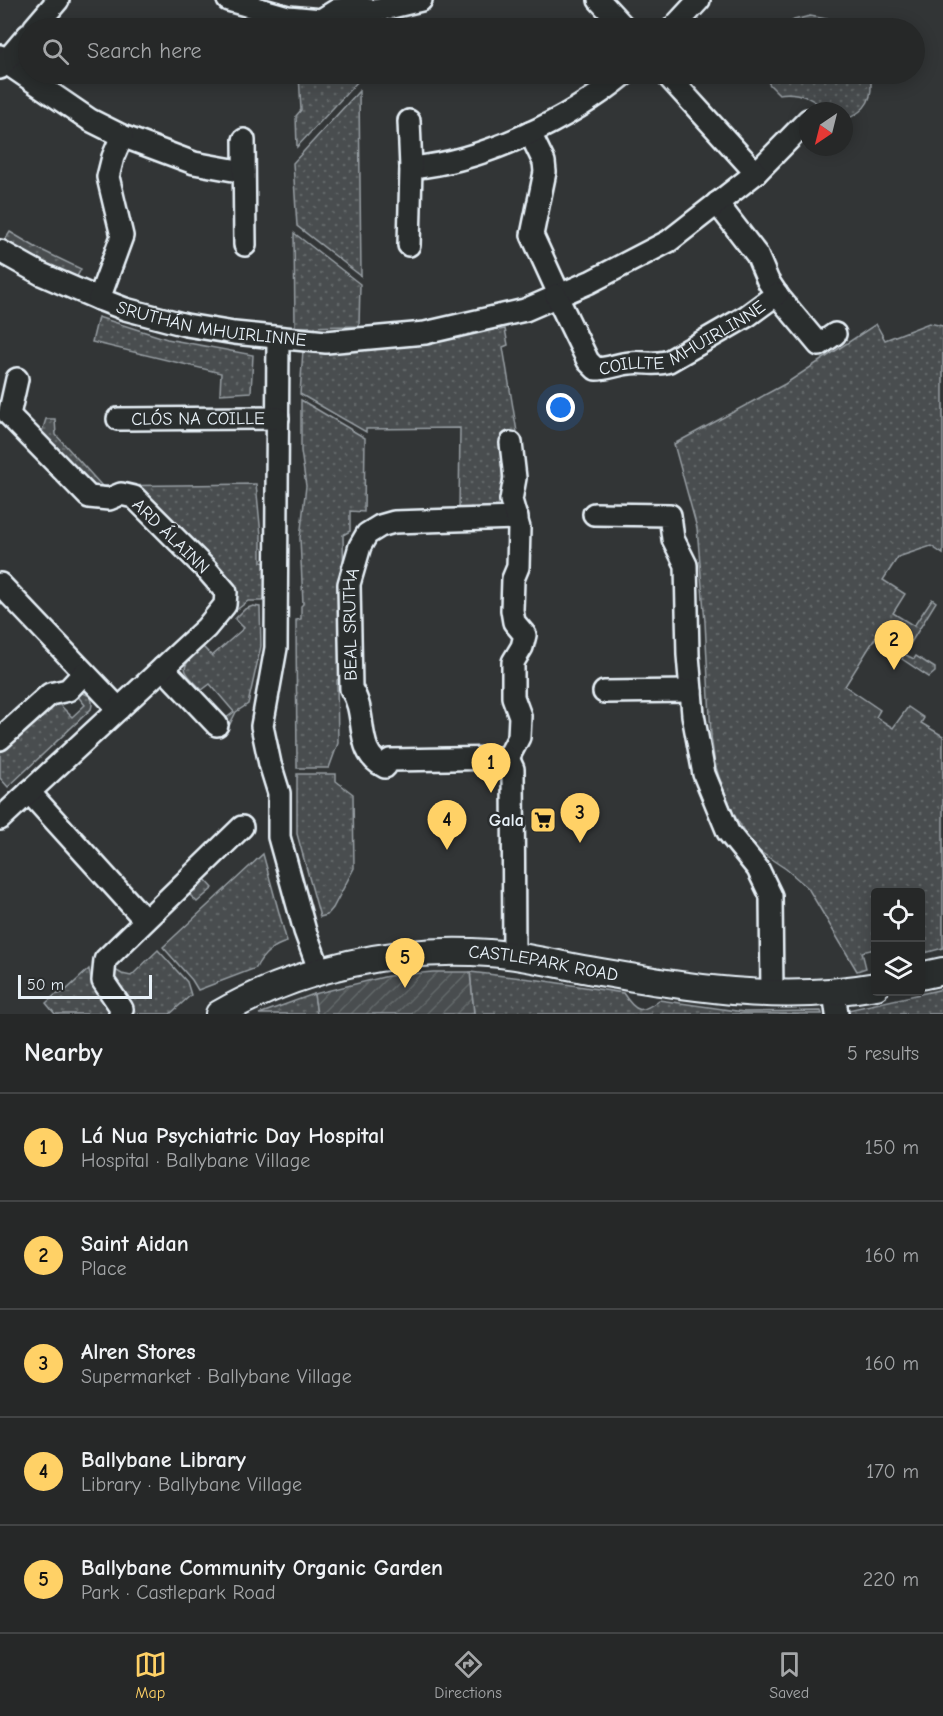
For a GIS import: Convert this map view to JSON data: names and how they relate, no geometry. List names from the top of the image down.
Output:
{
  "streets": {
    "street": [
      "SRUTHÁN MHUIRLINNE",
      "COILLTE MHUIRLINNE",
      "CLÓS NA COILLE",
      "ARD ÁLAINN",
      "BEAL SRUTHA",
      "CASTLEPARK ROAD"
    ]
  },
  "crossings": [
    ["SRUTHÁN MHUIRLINNE", "COILLTE MHUIRLINNE"]
  ],
  "places": {
    "supermarket": ["Gala"]
  },
  "scale_bar": "50 m",
  "north": "bottom left",
  "page": {
    "search": "Search here",
    "pins": [
      "2",
      "1",
      "3",
      "4",
      "5"
    ],
    "scale": "50 m",
    "heading": ["Nearby", "5 results"],
    "list": [
      {
        "mark": "1",
        "name": "Lá Nua Psychiatric Day Hospital",
        "note": "Hospital · Ballybane Village",
        "value": "150 m"
      },
      {
        "mark": "2",
        "name": "Saint Aidan",
        "note": "Place",
        "value": "160 m"
      },
      {
        "mark": "3",
        "name": "Alren Stores",
        "note": "Supermarket · Ballybane Village",
        "value": "160 m"
      },
      {
        "mark": "4",
        "name": "Ballybane Library",
        "note": "Library · Ballybane Village",
        "value": "170 m"
      },
      {
        "mark": "5",
        "name": "Ballybane Community Organic Garden",
        "note": "Park · Castlepark Road",
        "value": "220 m"
      }
    ],
    "nav": ["Map", "Directions", "Saved"]
  }
}
